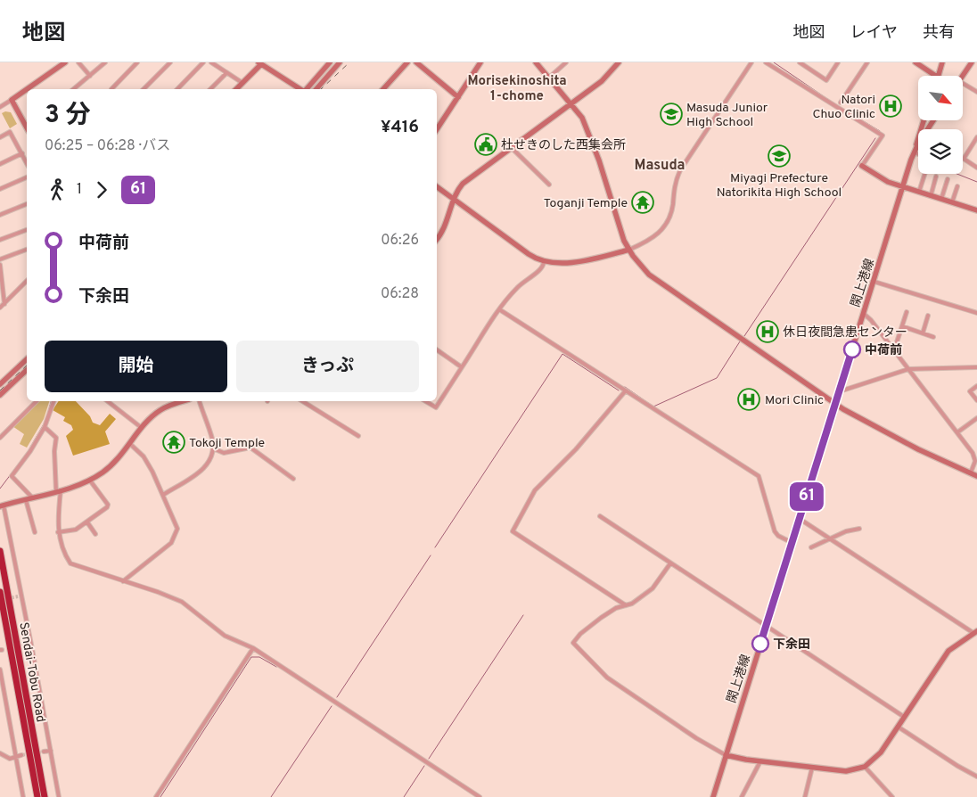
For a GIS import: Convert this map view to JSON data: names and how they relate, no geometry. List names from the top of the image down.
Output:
{
  "streets": {
    "highway": ["Sendai-Tobu Road"],
    "street": ["閖上港線"]
  },
  "districts": ["Morisekinoshita 1-chome", "Masuda"],
  "places": {
    "hospital": ["Natori Chuo Clinic", "休日夜間急患センター", "Mori Clinic"],
    "school or university": ["Masuda Junior High School", "Miyagi Prefecture Natorikita High School"],
    "public building": ["杜せきのした西集会所"],
    "temple": ["Toganji Temple", "Tokoji Temple"],
    "other": ["中荷前", "下余田"]
  },
  "lines": ["bus line 61"],
  "north": "bottom right",
  "page": {
    "header": "地図",
    "nav": ["地図", "レイヤ", "共有"],
    "on_map": "61",
    "heading": ["3 分", "06:25 – 06:28 · バス", "¥416"],
    "legs": ["1", "61"],
    "list": [
      {
        "name": "中荷前",
        "value": "06:26"
      },
      {
        "name": "下余田",
        "value": "06:28"
      }
    ],
    "buttons": ["開始", "きっぷ"]
  }
}
